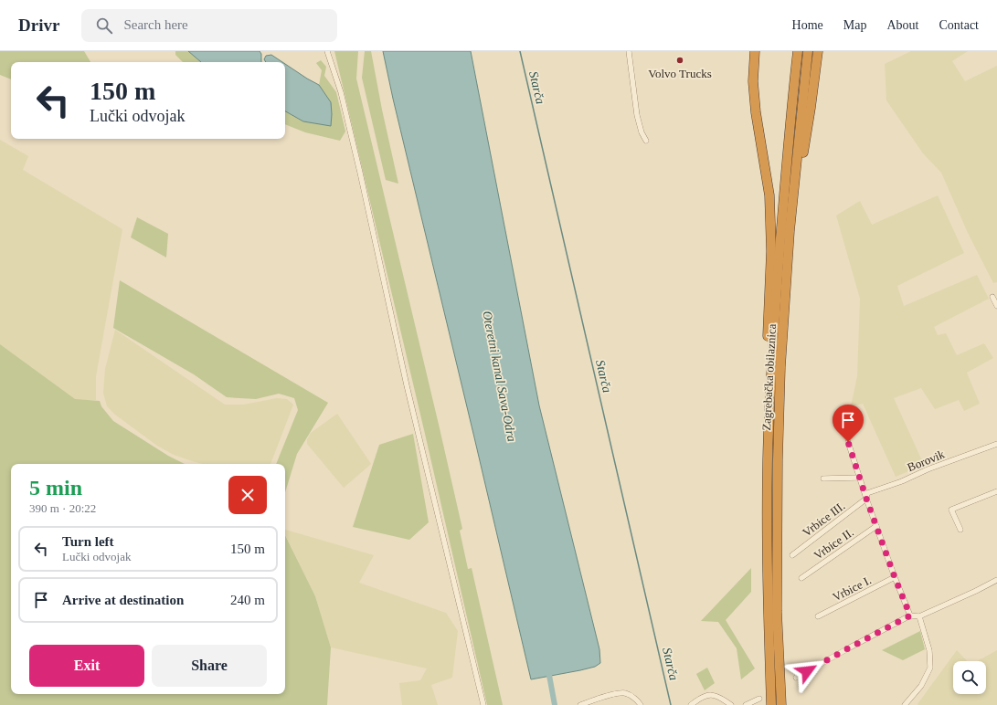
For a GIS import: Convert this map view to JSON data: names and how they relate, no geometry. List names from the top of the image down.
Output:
{
  "streets": {
    "highway": ["Zagrebačka obilaznica"],
    "street": [
      "Borovik",
      "Vrbice III.",
      "Vrbice II.",
      "Vrbice I."
    ]
  },
  "crossings": [
    ["Borovik", "Vrbice III."]
  ],
  "water": ["Starča", "Oteretni kanal Sava-Odra"],
  "places": ["Volvo Trucks"],
  "page": {
    "header": "Drivr",
    "search": "Search here",
    "nav": [
      "Home",
      "Map",
      "About",
      "Contact"
    ],
    "turn": ["150 m", "Lučki odvojak"],
    "heading": ["5 min", "390 m · 20:22"],
    "list": [
      {
        "name": "Turn left",
        "note": "Lučki odvojak",
        "value": "150 m"
      },
      {
        "name": "Arrive at destination",
        "value": "240 m"
      }
    ],
    "buttons": ["Exit", "Share"]
  }
}
